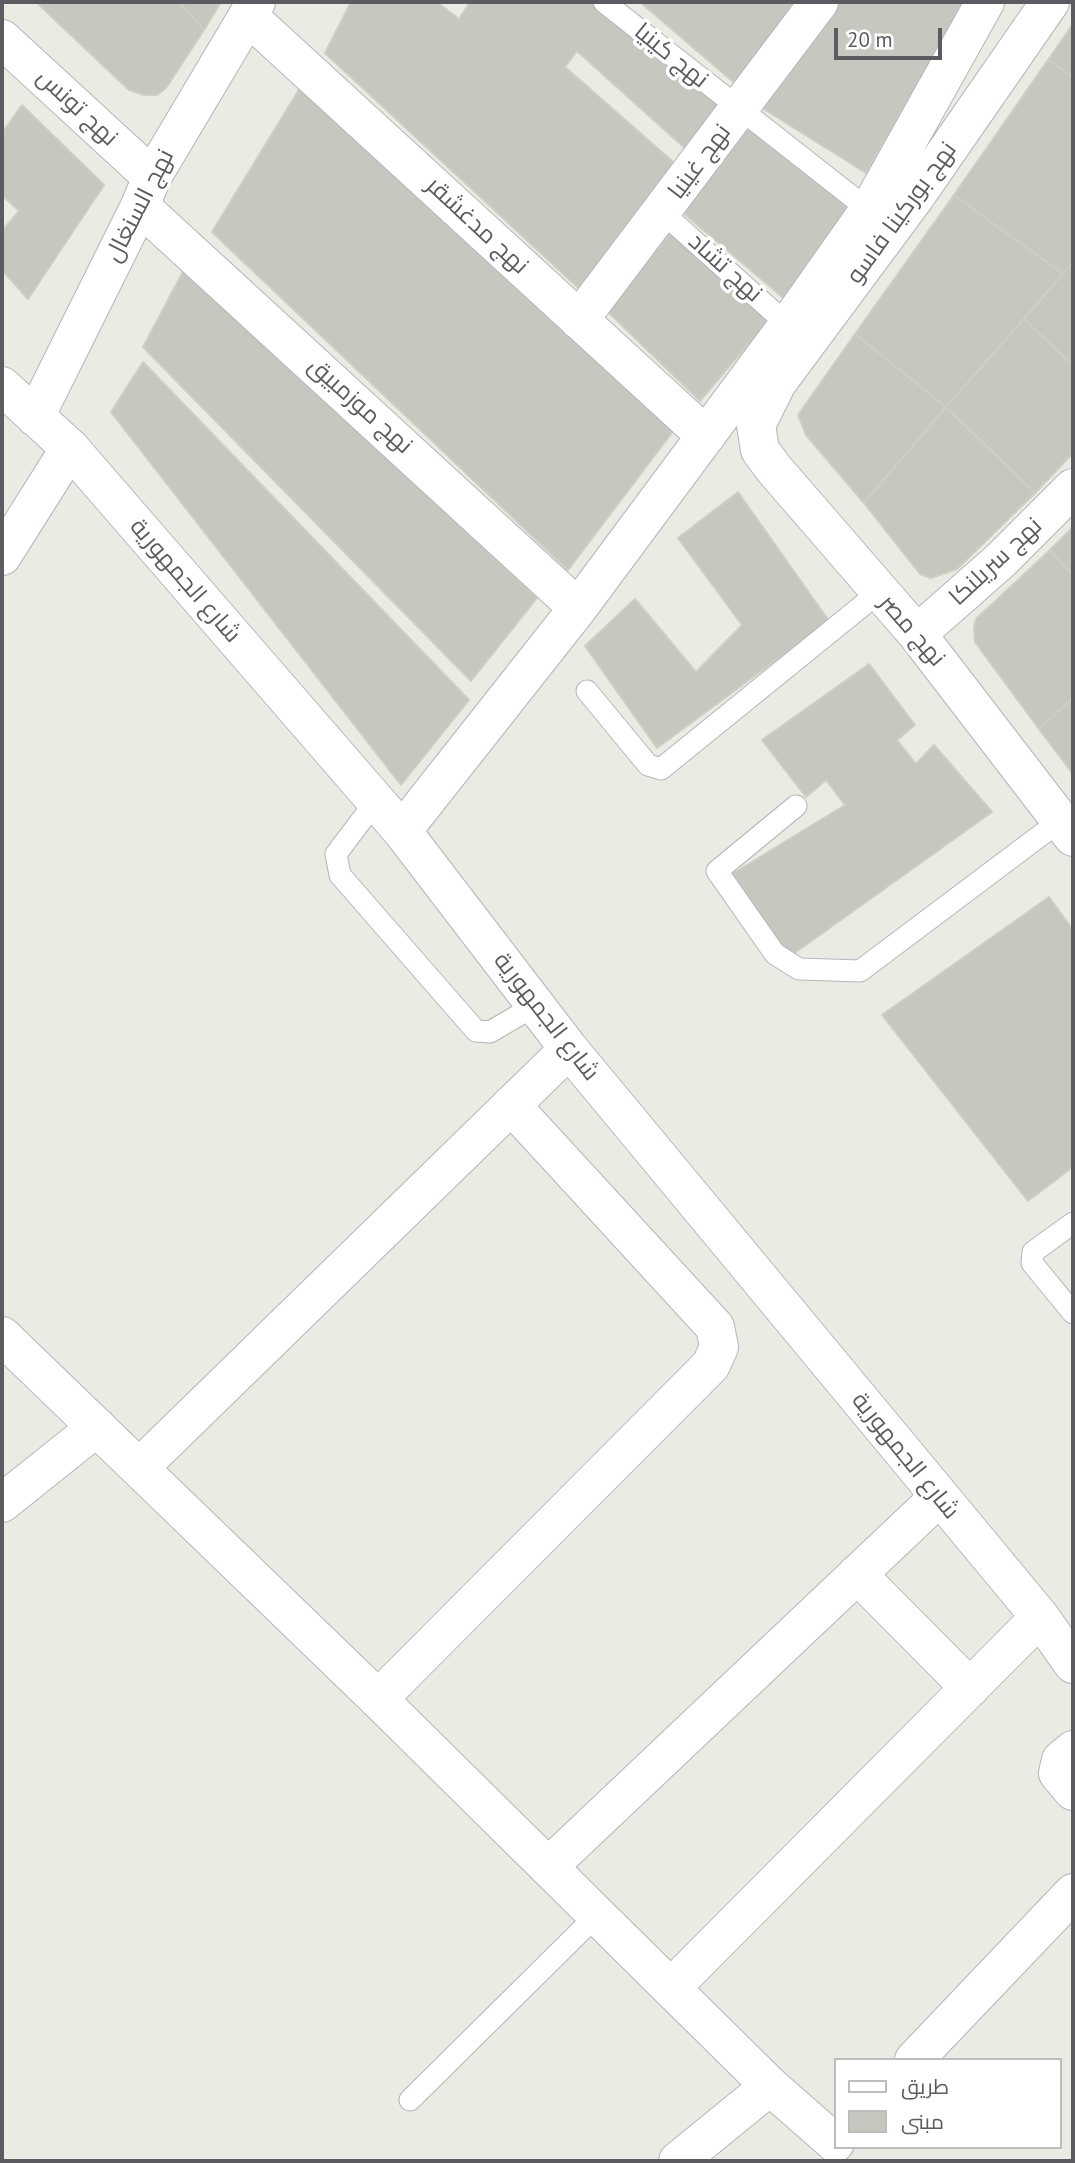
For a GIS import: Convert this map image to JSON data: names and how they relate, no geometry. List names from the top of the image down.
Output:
{
  "streets": {
    "street": [
      "نهج تونس",
      "نهج غينيا",
      "نهج السنغال",
      "نهج بوركينا فاسو",
      "نهج مدغشقر",
      "نهج موزمبيق",
      "نهج سريلنكا",
      "شارع الجمهورية",
      "نهج مصر"
    ],
    "lane": ["نهج كينيا", "نهج تشاد"]
  },
  "crossings": [
    ["نهج كينيا", "نهج غينيا"],
    ["نهج تونس", "نهج السنغال"],
    ["نهج تونس", "نهج موزمبيق"],
    ["نهج غينيا", "نهج مدغشقر"],
    ["نهج غينيا", "نهج تشاد"],
    ["نهج السنغال", "نهج مدغشقر"],
    ["نهج السنغال", "نهج موزمبيق"],
    ["نهج السنغال", "شارع الجمهورية"],
    ["نهج بوركينا فاسو", "نهج مصر"],
    ["نهج سريلنكا", "نهج مصر"]
  ],
  "legend": ["طريق", "مبنى"],
  "scale_bar": "20 m"
}
